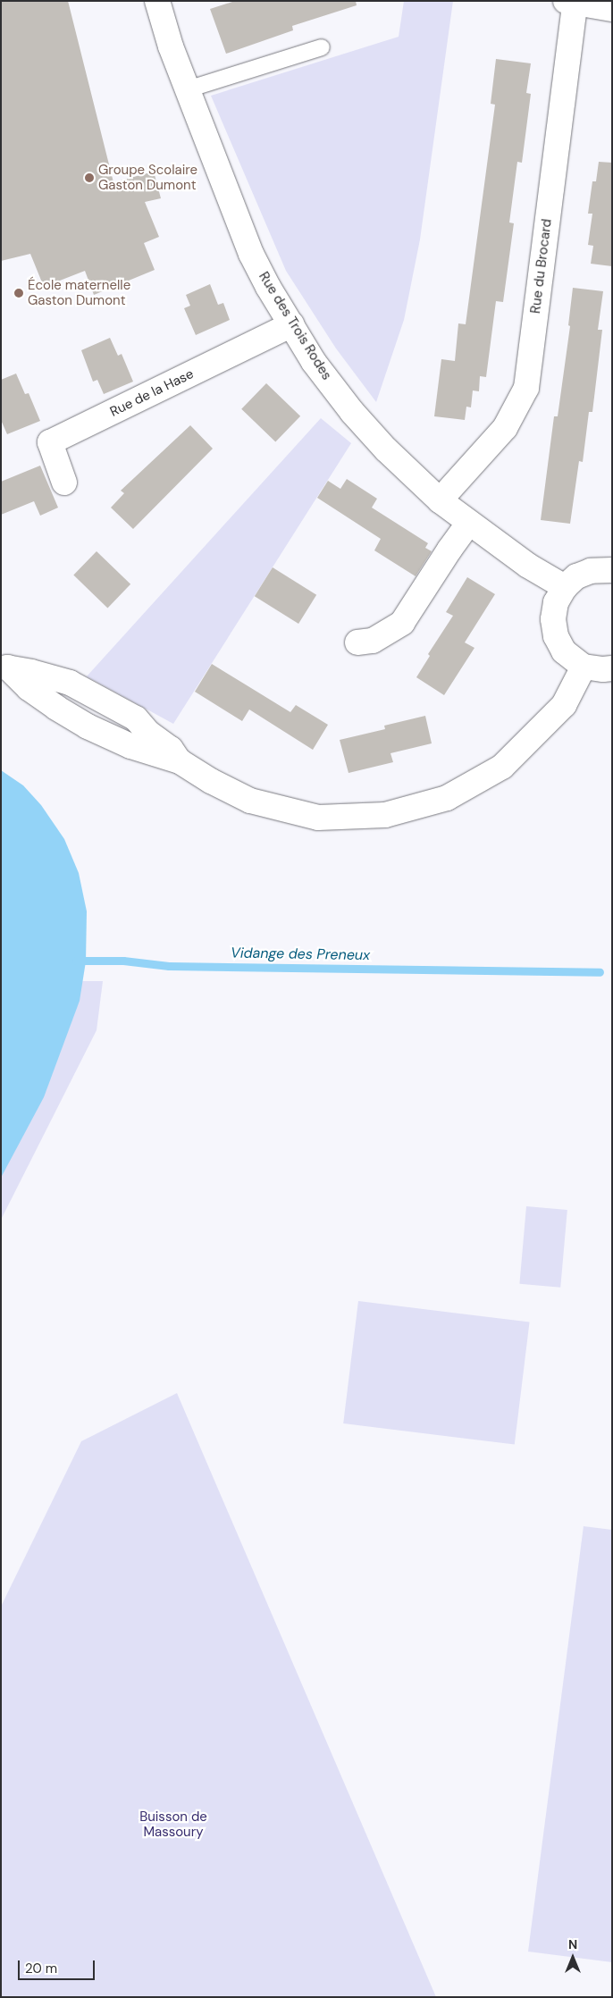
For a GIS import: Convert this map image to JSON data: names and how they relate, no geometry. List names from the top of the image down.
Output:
{
  "streets": {
    "street": ["Rue du Brocard", "Rue des Trois Rodes", "Rue de la Hase"]
  },
  "crossings": [
    ["Rue du Brocard", "Rue des Trois Rodes"],
    ["Rue des Trois Rodes", "Rue de la Hase"]
  ],
  "water": ["Vidange des Preneux"],
  "parks": ["Buisson de Massoury"],
  "places": ["Groupe Scolaire Gaston Dumont", "École maternelle Gaston Dumont"],
  "scale_bar": "20 m",
  "north": "top"
}
